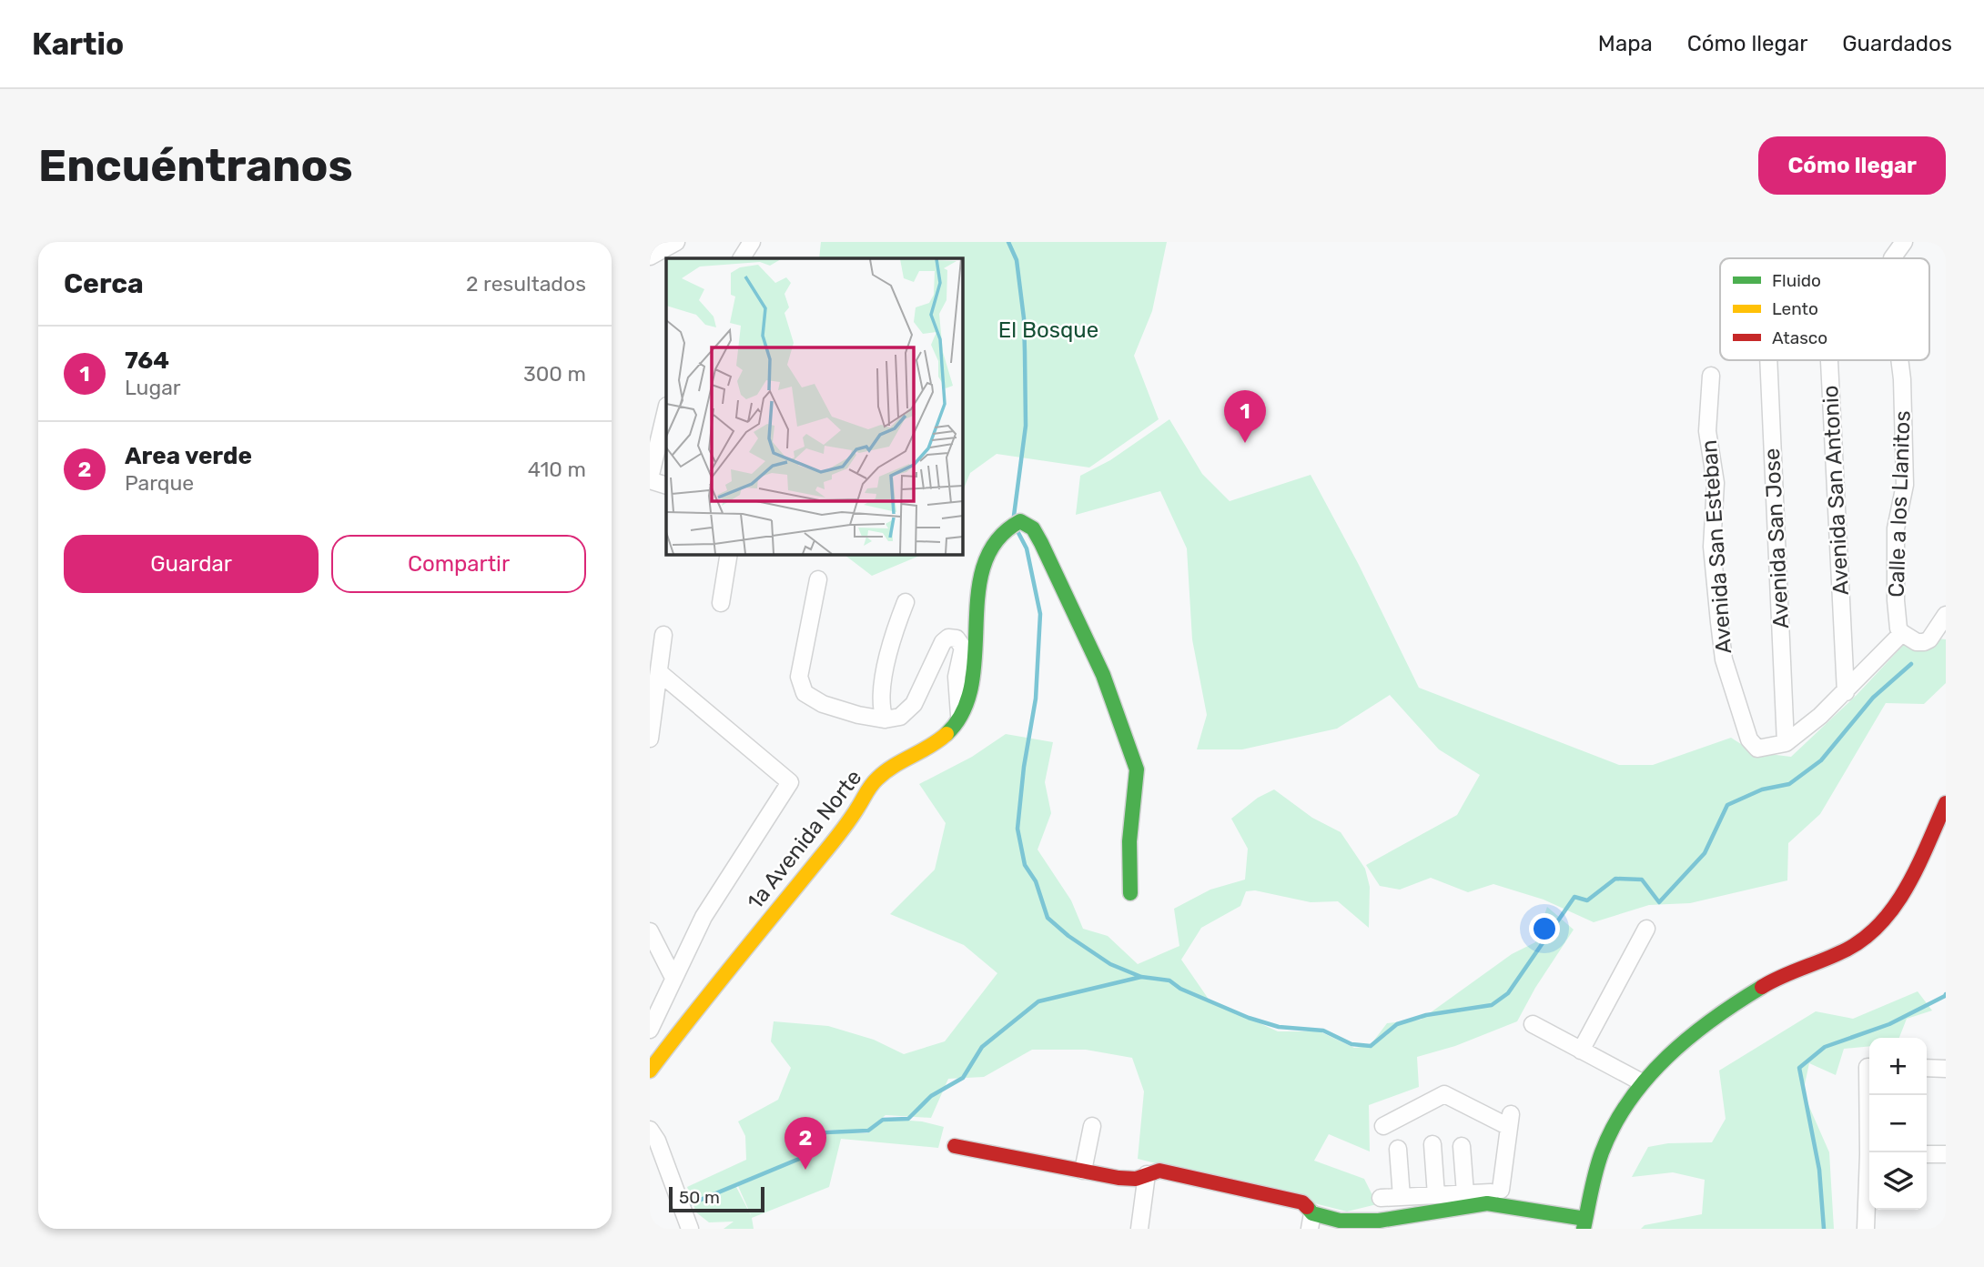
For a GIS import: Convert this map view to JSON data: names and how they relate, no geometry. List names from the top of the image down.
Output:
{
  "streets": {
    "street": [
      "Avenida San Antonio",
      "Calle a los Llanitos",
      "Avenida San Jose",
      "Avenida San Esteban",
      "1a Avenida Norte"
    ]
  },
  "crossings": [
    ["Avenida San Jose", "Avenida San Esteban"]
  ],
  "parks": ["El Bosque"],
  "legend": ["Fluido", "Lento", "Atasco"],
  "scale_bar": "50 m",
  "page": {
    "header": "Kartio",
    "nav": ["Mapa", "Cómo llegar", "Guardados"],
    "buttons": [
      "Cómo llegar",
      ["Guardar", "Compartir"]
    ],
    "title": "Encuéntranos",
    "heading": ["Cerca", "2 resultados"],
    "list": [
      {
        "mark": "1",
        "name": "764",
        "note": "Lugar",
        "value": "300 m"
      },
      {
        "mark": "2",
        "name": "Area verde",
        "note": "Parque",
        "value": "410 m"
      }
    ],
    "pins": ["1", "2"],
    "map_buttons": ["+", "−"],
    "scale": "50 m"
  }
}
